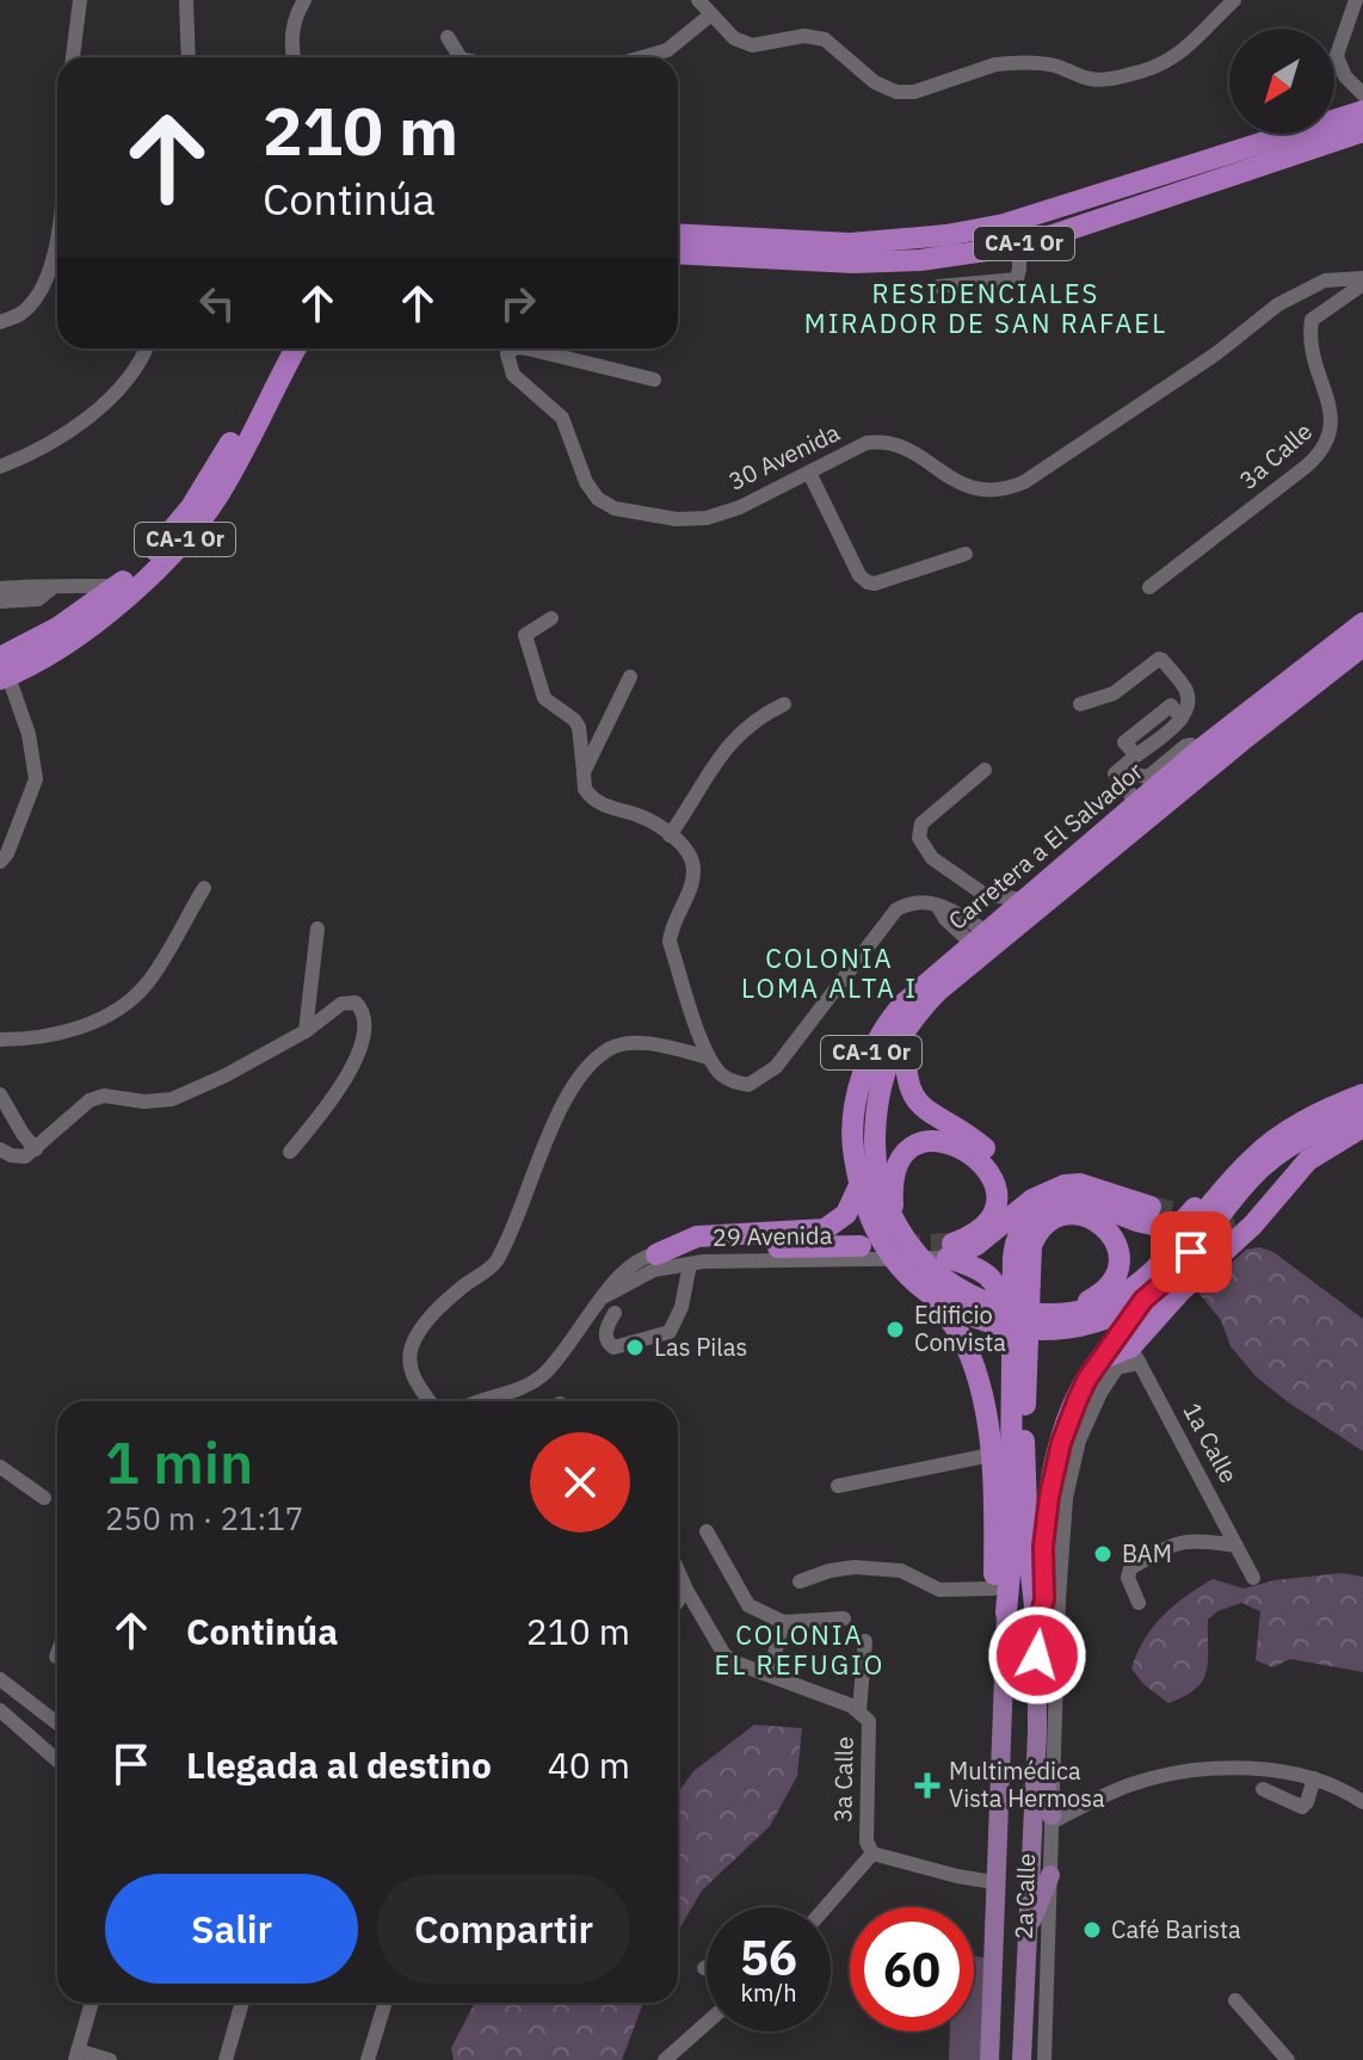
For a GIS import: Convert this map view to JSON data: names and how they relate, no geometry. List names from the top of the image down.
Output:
{
  "streets": {
    "highway": ["CA-1 Or", "Carretera a El Salvador"],
    "street": [
      "3a Calle",
      "30 Avenida",
      "29 Avenida",
      "1a Calle",
      "2a Calle"
    ]
  },
  "crossings": [
    ["CA-1 Or", "Carretera a El Salvador"],
    ["3a Calle", "30 Avenida"],
    ["1a Calle", "2a Calle"]
  ],
  "districts": ["RESIDENCIALES MIRADOR DE SAN RAFAEL", "COLONIA LOMA ALTA I", "COLONIA EL REFUGIO"],
  "places": {
    "other": [
      "Edificio Convista",
      "Las Pilas",
      "BAM",
      "Café Barista"
    ],
    "health": ["Multimédica Vista Hermosa"]
  },
  "north": "bottom left",
  "page": {
    "turn": ["210 m", "Continúa"],
    "heading": ["1 min", "250 m · 21:17"],
    "list": [
      {
        "name": "Continúa",
        "value": "210 m"
      },
      {
        "name": "Llegada al destino",
        "value": "40 m"
      }
    ],
    "buttons": ["Salir", "Compartir"],
    "speed": "56 km/h",
    "limit": "60"
  }
}
